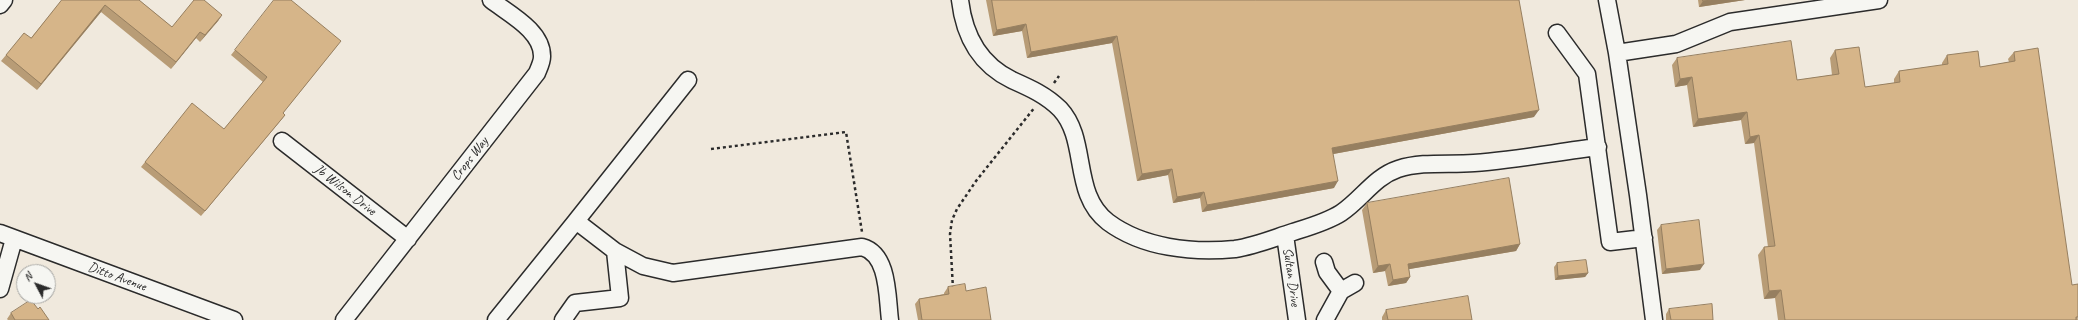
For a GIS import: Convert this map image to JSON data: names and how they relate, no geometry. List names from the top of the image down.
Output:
{
  "streets": {
    "street": [
      "Crops Way",
      "Jb Wilson Drive",
      "Ditto Avenue",
      "Sultan Drive"
    ]
  },
  "crossings": [
    ["Crops Way", "Jb Wilson Drive"]
  ],
  "north": "top left"
}
